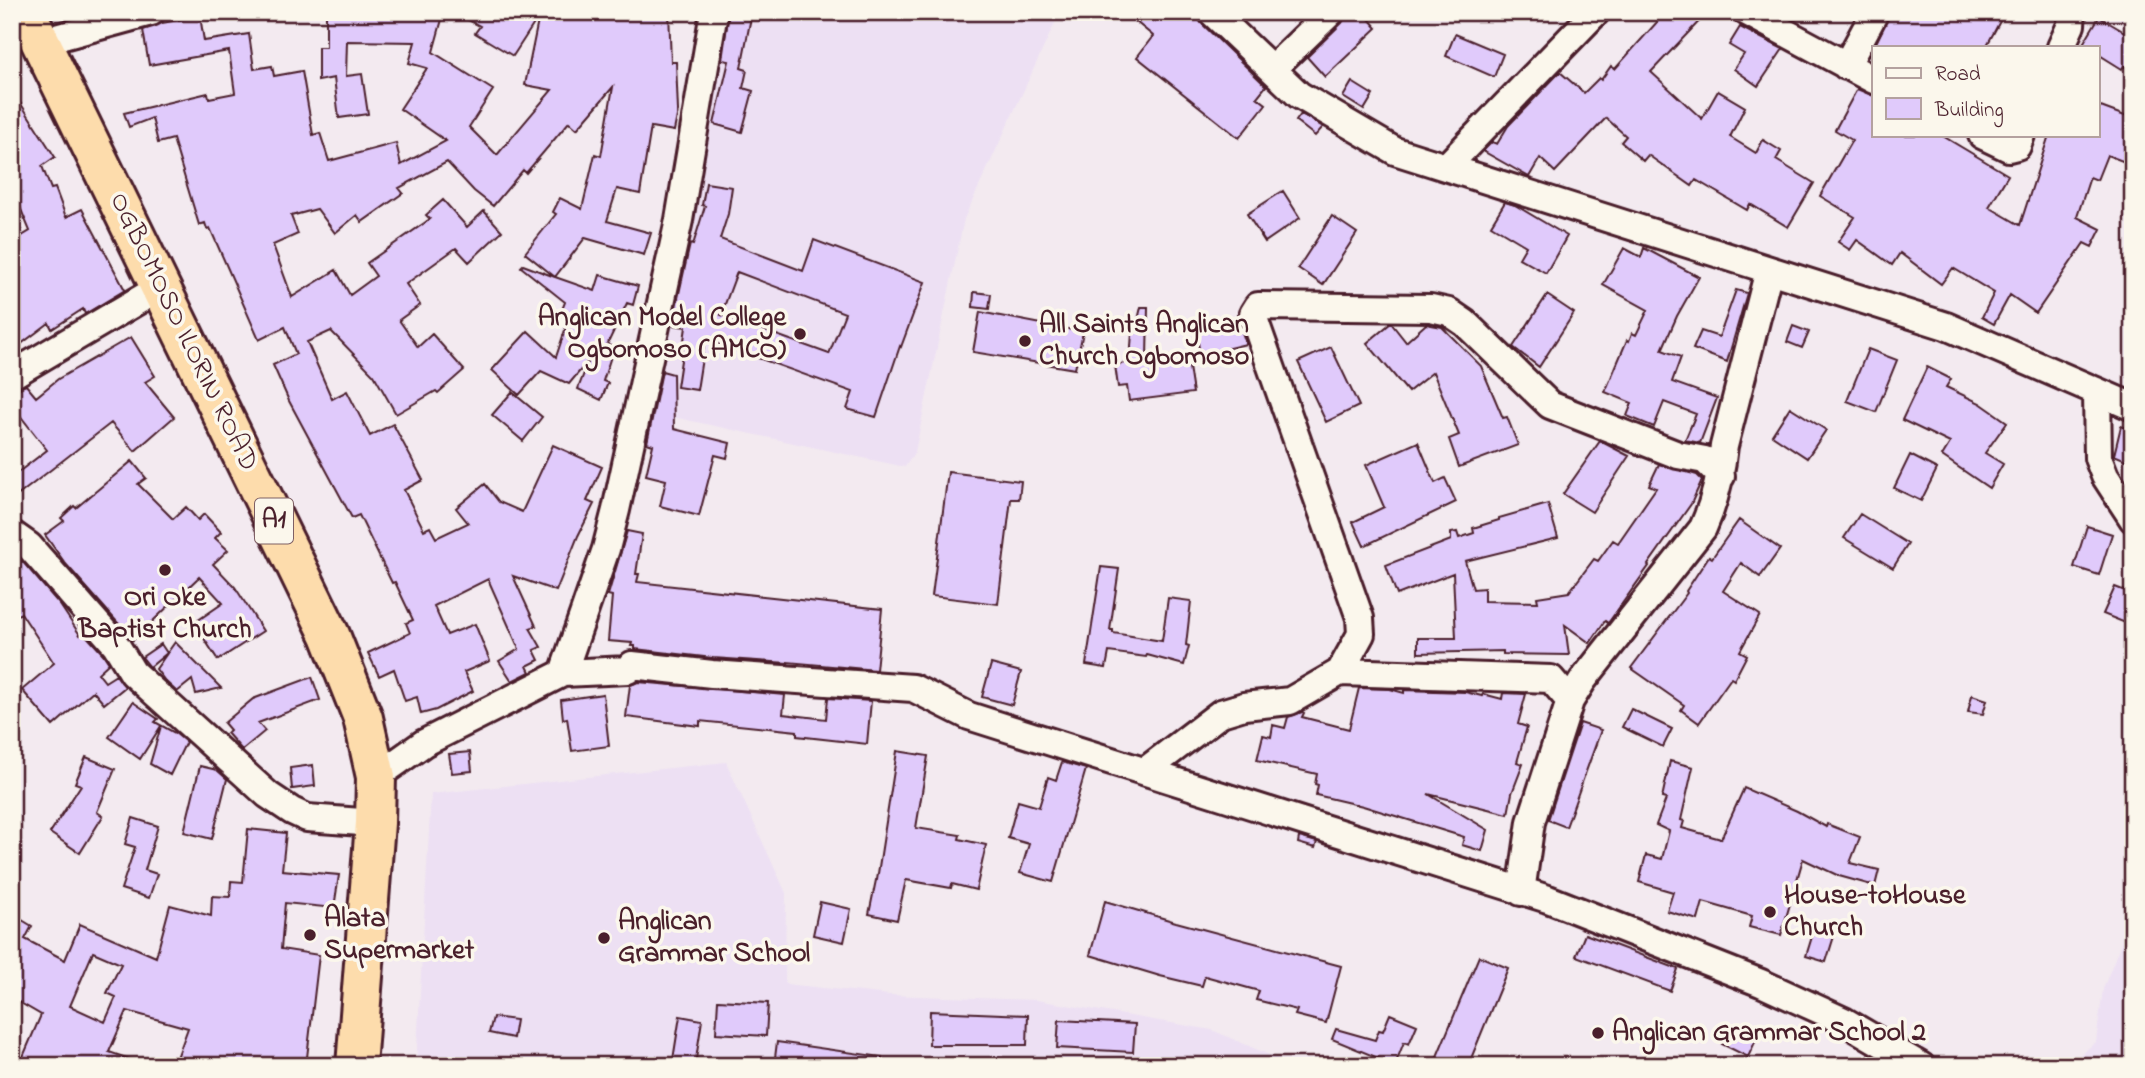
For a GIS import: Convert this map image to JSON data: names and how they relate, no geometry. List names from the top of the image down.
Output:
{
  "streets": {
    "highway": ["OGBOMOSO ILORIN ROAD", "A1"]
  },
  "places": [
    "Anglican Model College Ogbomoso (AMCO)",
    "All Saints Anglican Church Ogbomoso",
    "Ori Oke Baptist Church",
    "House-toHouse Church",
    "Alata Supermarket",
    "Anglican Grammar School",
    "Anglican Grammar School 2"
  ],
  "legend": ["Road", "Building"]
}
